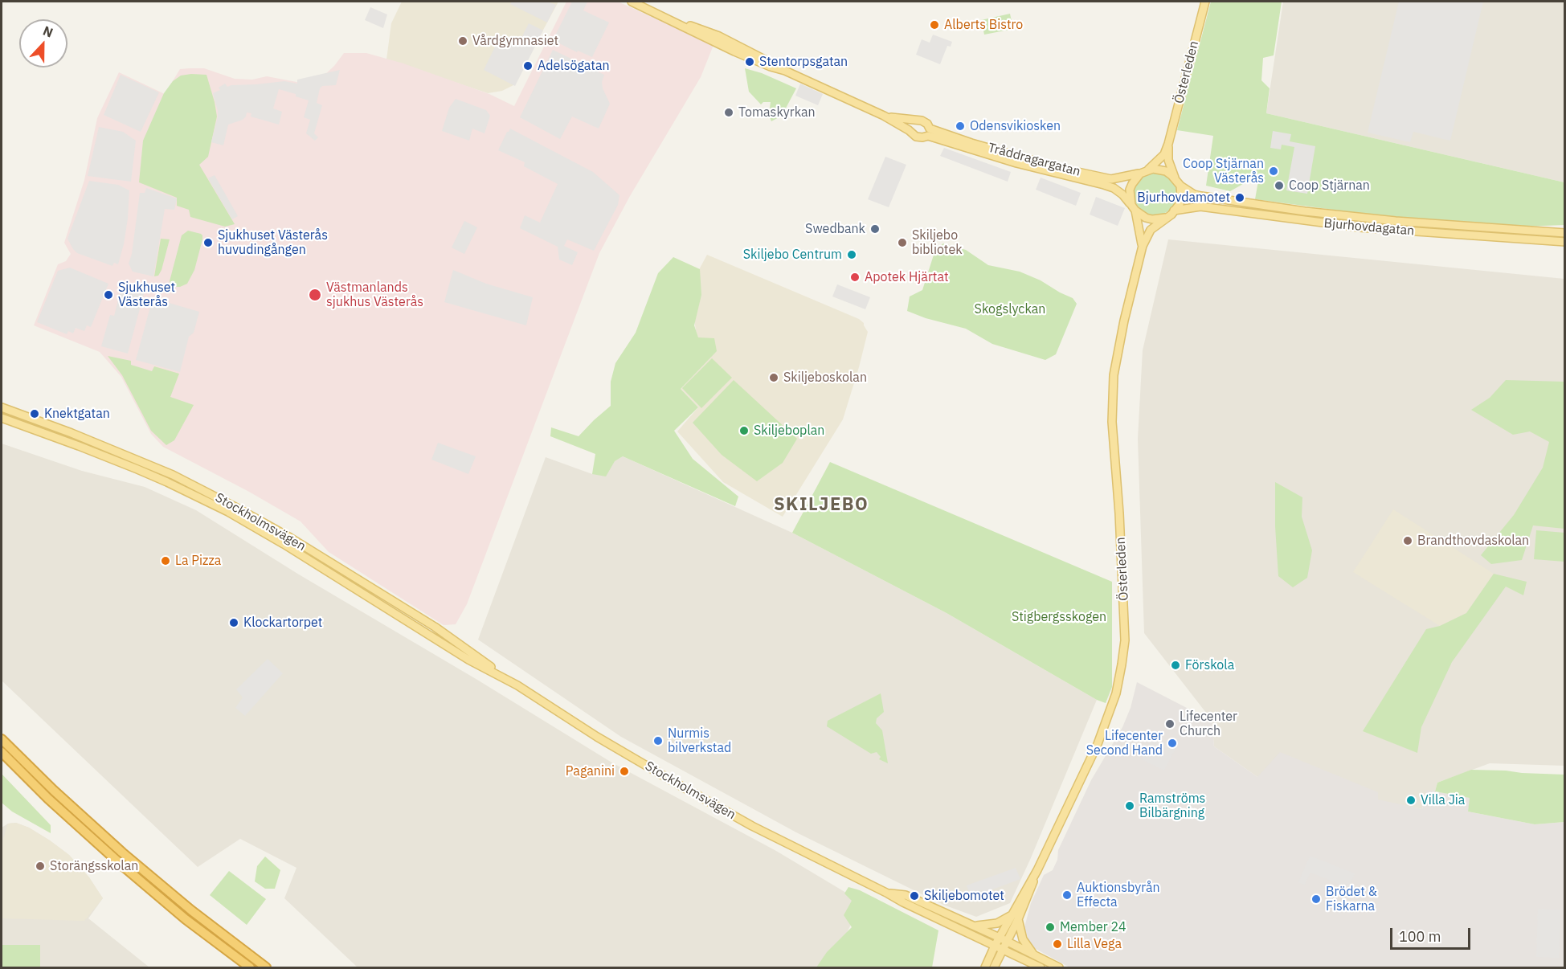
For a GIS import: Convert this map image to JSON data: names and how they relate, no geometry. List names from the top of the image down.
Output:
{
  "streets": {
    "main road": [
      "Österleden",
      "Tråddragargatan",
      "Bjurhovdagatan",
      "Stockholmsvägen"
    ]
  },
  "crossings": [
    ["Österleden", "Tråddragargatan"],
    ["Österleden", "Bjurhovdagatan"],
    ["Österleden", "Stockholmsvägen"],
    ["Tråddragargatan", "Bjurhovdagatan"]
  ],
  "districts": ["SKILJEBO"],
  "parks": ["Skogslyckan", "Stigbergsskogen"],
  "places": [
    "Alberts Bistro",
    "Vårdgymnasiet",
    "Stentorpsgatan",
    "Adelsögatan",
    "Tomaskyrkan",
    "Odensvikiosken",
    "Coop Stjärnan Västerås",
    "Coop Stjärnan",
    "Bjurhovdamotet",
    "Swedbank",
    "Sjukhuset Västerås huvudingången",
    "Skiljebo bibliotek",
    "Skiljebo Centrum",
    "Apotek Hjärtat",
    "Sjukhuset Västerås",
    "Västmanlands sjukhus Västerås",
    "Skiljeboskolan",
    "Knektgatan",
    "Skiljeboplan",
    "Brandthovdaskolan",
    "La Pizza",
    "Klockartorpet",
    "Förskola",
    "Lifecenter Church",
    "Nurmis bilverkstad",
    "Lifecenter Second Hand",
    "Paganini",
    "Villa Jia",
    "Ramströms Bilbärgning",
    "Storängsskolan",
    "Auktionsbyrån Effecta",
    "Skiljebomotet",
    "Brödet & Fiskarna",
    "Member 24",
    "Lilla Vega"
  ],
  "scale_bar": "100 m",
  "north": "top"
}
